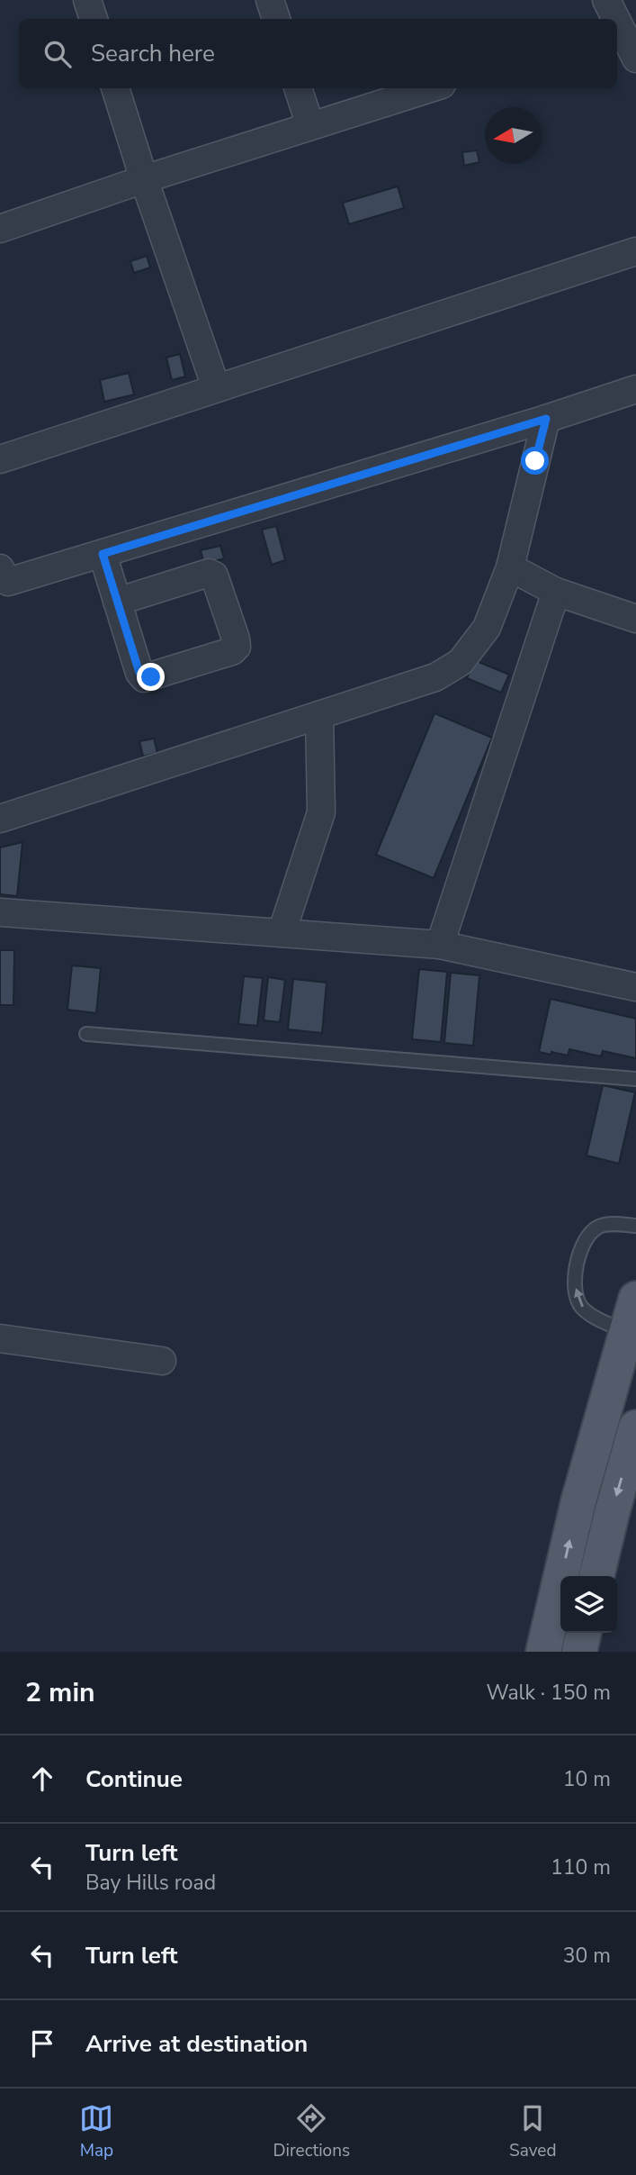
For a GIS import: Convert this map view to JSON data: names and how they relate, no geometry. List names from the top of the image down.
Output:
{
  "north": "left",
  "page": {
    "search": "Search here",
    "heading": ["2 min", "Walk · 150 m"],
    "list": [
      ["Continue", "10 m"],
      ["Turn left", "Bay Hills road", "110 m"],
      ["Turn left", "30 m"],
      "Arrive at destination"
    ],
    "nav": ["Map", "Directions", "Saved"]
  }
}
